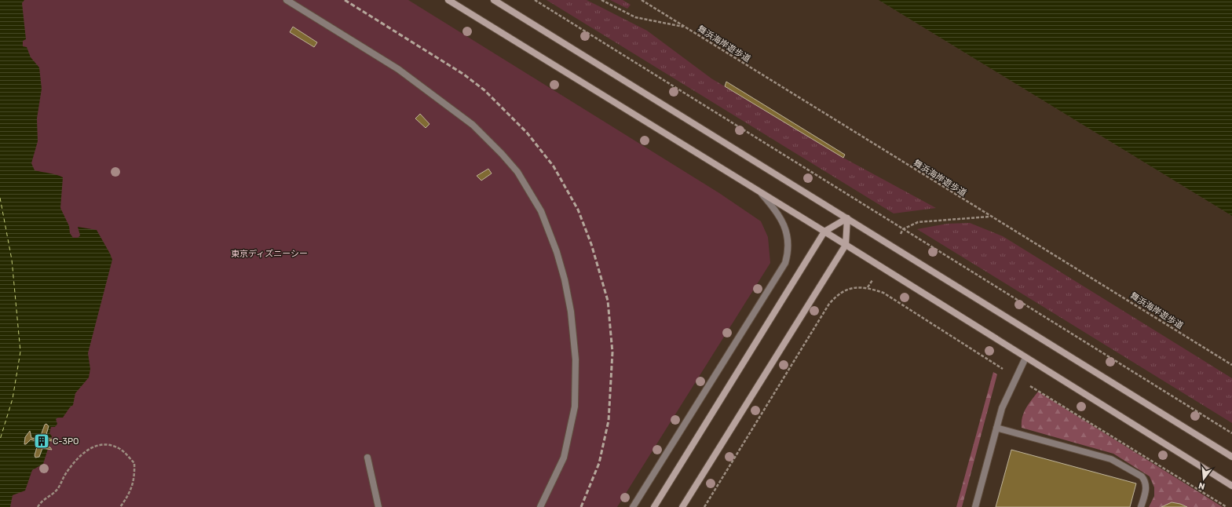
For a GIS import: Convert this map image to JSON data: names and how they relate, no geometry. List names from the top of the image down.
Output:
{
  "streets": {
    "path": ["舞浜海岸遊歩道"]
  },
  "parks": ["東京ディズニーシー"],
  "places": {
    "building": ["C-3PO"]
  },
  "north": "bottom"
}
